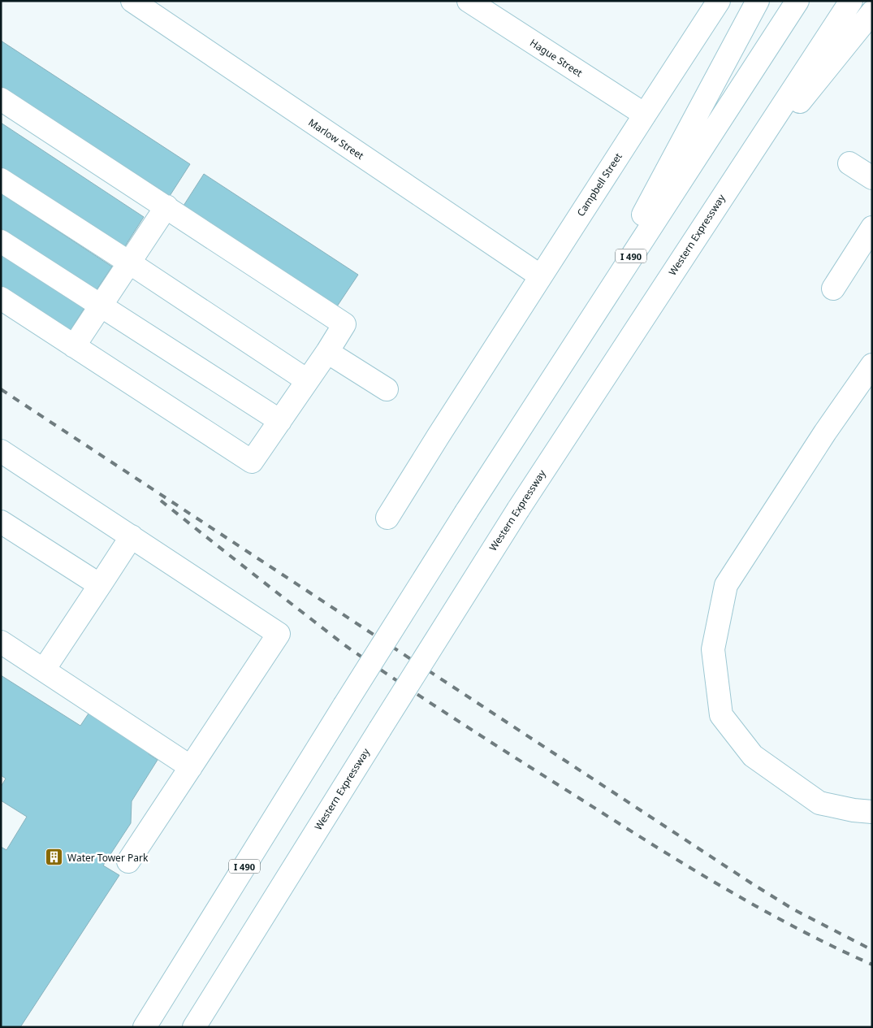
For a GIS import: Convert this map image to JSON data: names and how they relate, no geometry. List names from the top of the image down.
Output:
{
  "streets": {
    "main road": [
      "Hague Street",
      "Marlow Street",
      "Campbell Street",
      "Western Expressway",
      "I 490"
    ]
  },
  "crossings": [
    ["Hague Street", "Campbell Street"],
    ["Marlow Street", "Campbell Street"]
  ],
  "places": {
    "building": ["Water Tower Park"]
  }
}
